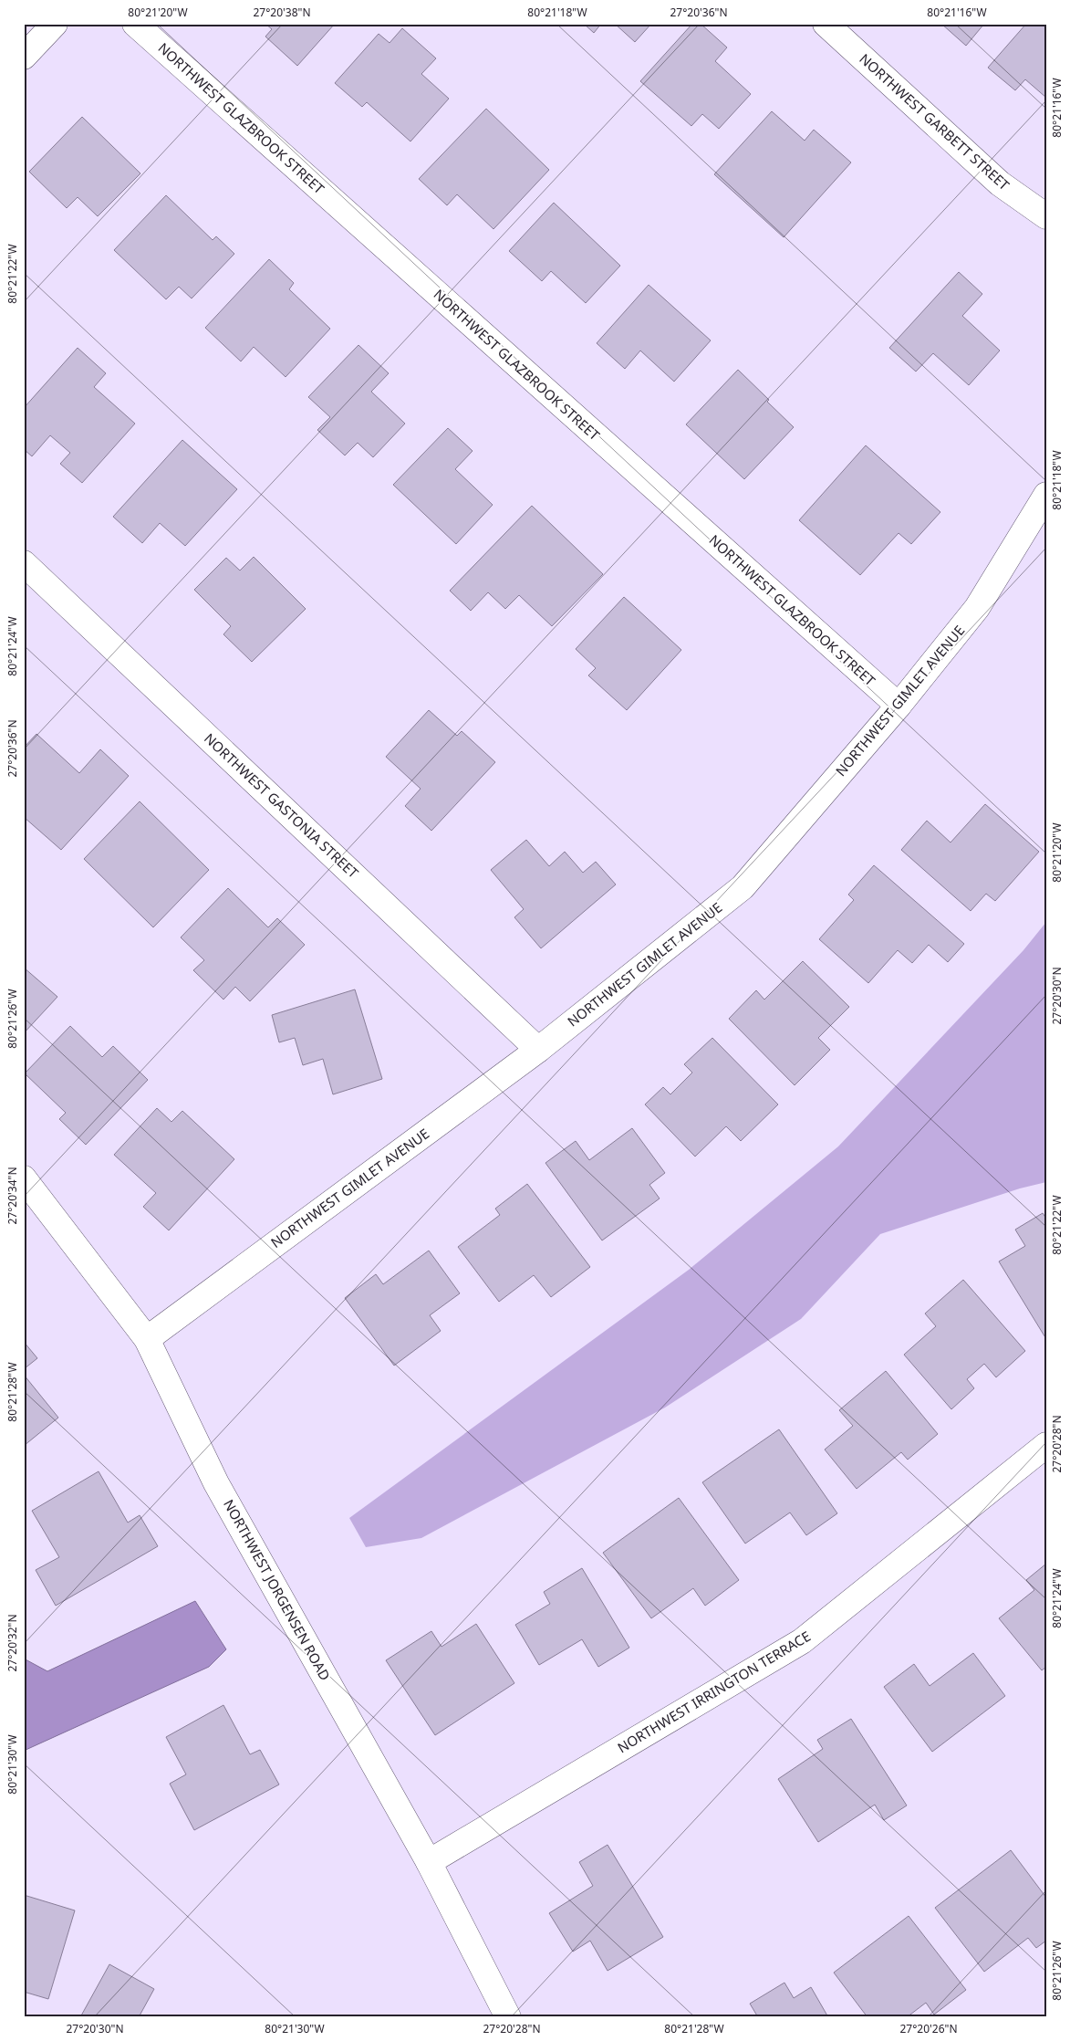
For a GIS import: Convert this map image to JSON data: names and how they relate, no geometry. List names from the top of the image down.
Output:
{
  "streets": {
    "street": [
      "NORTHWEST GLAZBROOK STREET",
      "NORTHWEST GARBETT STREET",
      "NORTHWEST GIMLET AVENUE",
      "NORTHWEST GASTONIA STREET",
      "NORTHWEST JORGENSEN ROAD",
      "NORTHWEST IRRINGTON TERRACE"
    ]
  },
  "crossings": [
    ["NORTHWEST GLAZBROOK STREET", "NORTHWEST GIMLET AVENUE"],
    ["NORTHWEST GIMLET AVENUE", "NORTHWEST GASTONIA STREET"],
    ["NORTHWEST GIMLET AVENUE", "NORTHWEST JORGENSEN ROAD"],
    ["NORTHWEST JORGENSEN ROAD", "NORTHWEST IRRINGTON TERRACE"]
  ],
  "coordinates": [
    "80°21'20\"W",
    "27°20'38\"N",
    "80°21'18\"W",
    "27°20'36\"N",
    "80°21'16\"W",
    "80°21'22\"W",
    "80°21'24\"W",
    "27°20'30\"N",
    "80°21'26\"W",
    "27°20'34\"N",
    "80°21'28\"W",
    "27°20'28\"N",
    "27°20'32\"N",
    "80°21'30\"W",
    "27°20'26\"N"
  ]
}
